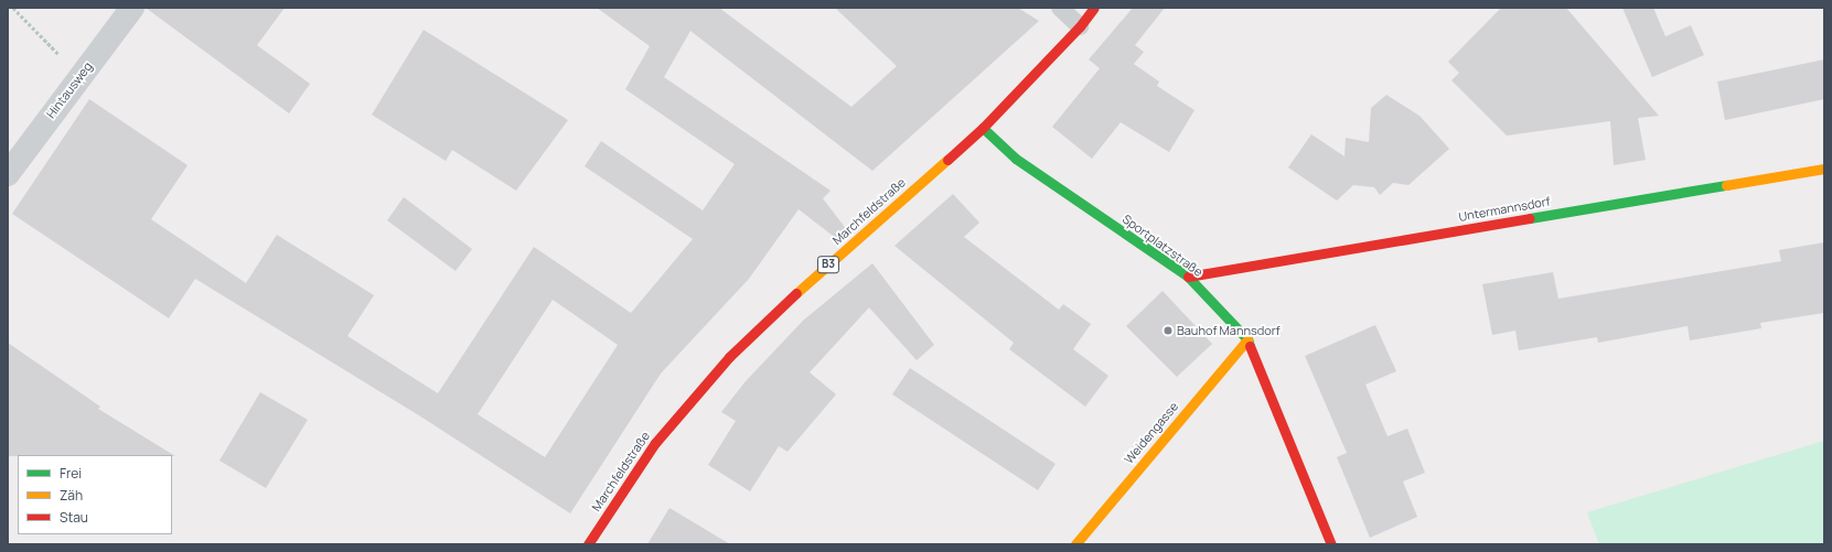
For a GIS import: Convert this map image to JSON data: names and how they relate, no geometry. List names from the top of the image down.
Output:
{
  "streets": {
    "street": [
      "Hintausweg",
      "Untermannsdorf",
      "Marchfeldstraße",
      "Sportplatzstraße",
      "B3",
      "Weidengasse"
    ]
  },
  "crossings": [
    ["Untermannsdorf", "Sportplatzstraße"],
    ["Marchfeldstraße", "Sportplatzstraße"],
    ["Sportplatzstraße", "Weidengasse"]
  ],
  "places": ["Bauhof Mannsdorf"],
  "legend": ["Frei", "Zäh", "Stau"]
}
